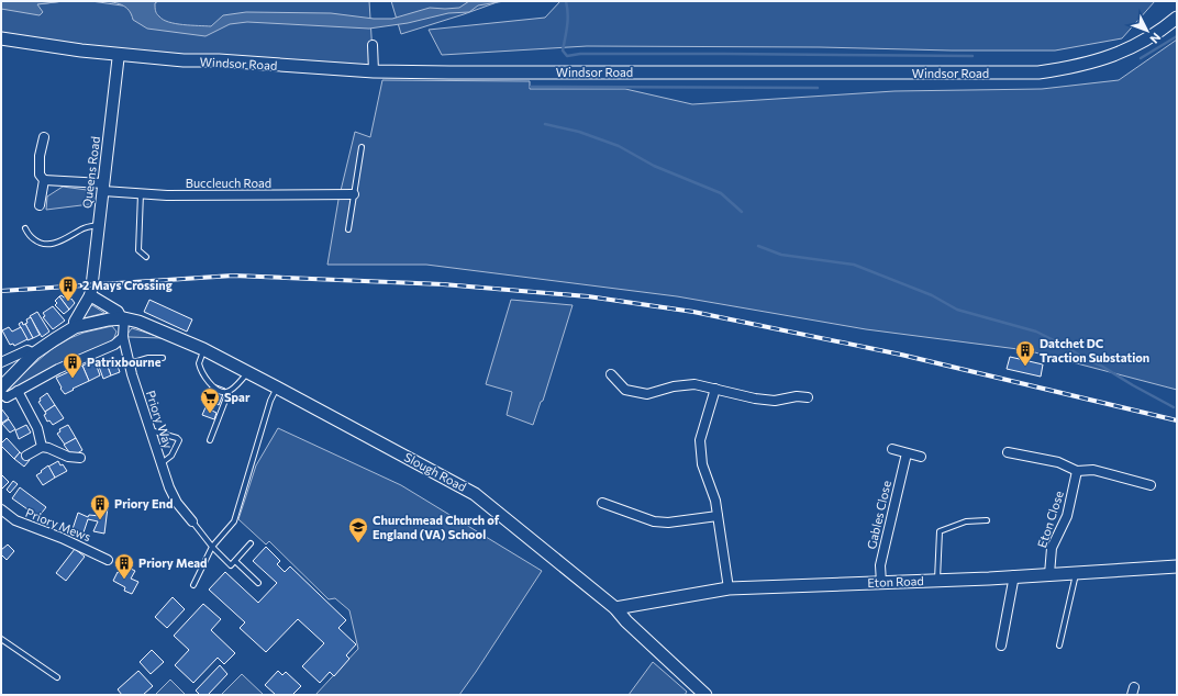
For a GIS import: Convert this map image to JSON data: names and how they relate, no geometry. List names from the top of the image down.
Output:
{
  "streets": {
    "main road": ["Windsor Road", "Slough Road", "Eton Road"],
    "street": [
      "Queens Road",
      "Buccleuch Road",
      "Priory Way",
      "Gables Close",
      "Eton Close",
      "Priory Mews"
    ]
  },
  "crossings": [
    ["Windsor Road", "Queens Road"],
    ["Queens Road", "Buccleuch Road"],
    ["Priory Way", "Slough Road"],
    ["Slough Road", "Eton Road"],
    ["Gables Close", "Eton Road"],
    ["Eton Close", "Eton Road"]
  ],
  "places": {
    "building": [
      "2 Mays Crossing",
      "Datchet DC Traction Substation",
      "Patrixbourne",
      "Priory End",
      "Priory Mead"
    ],
    "supermarket": ["Spar"],
    "school or university": ["Churchmead Church of England (VA) School"]
  },
  "north": "bottom right"
}
